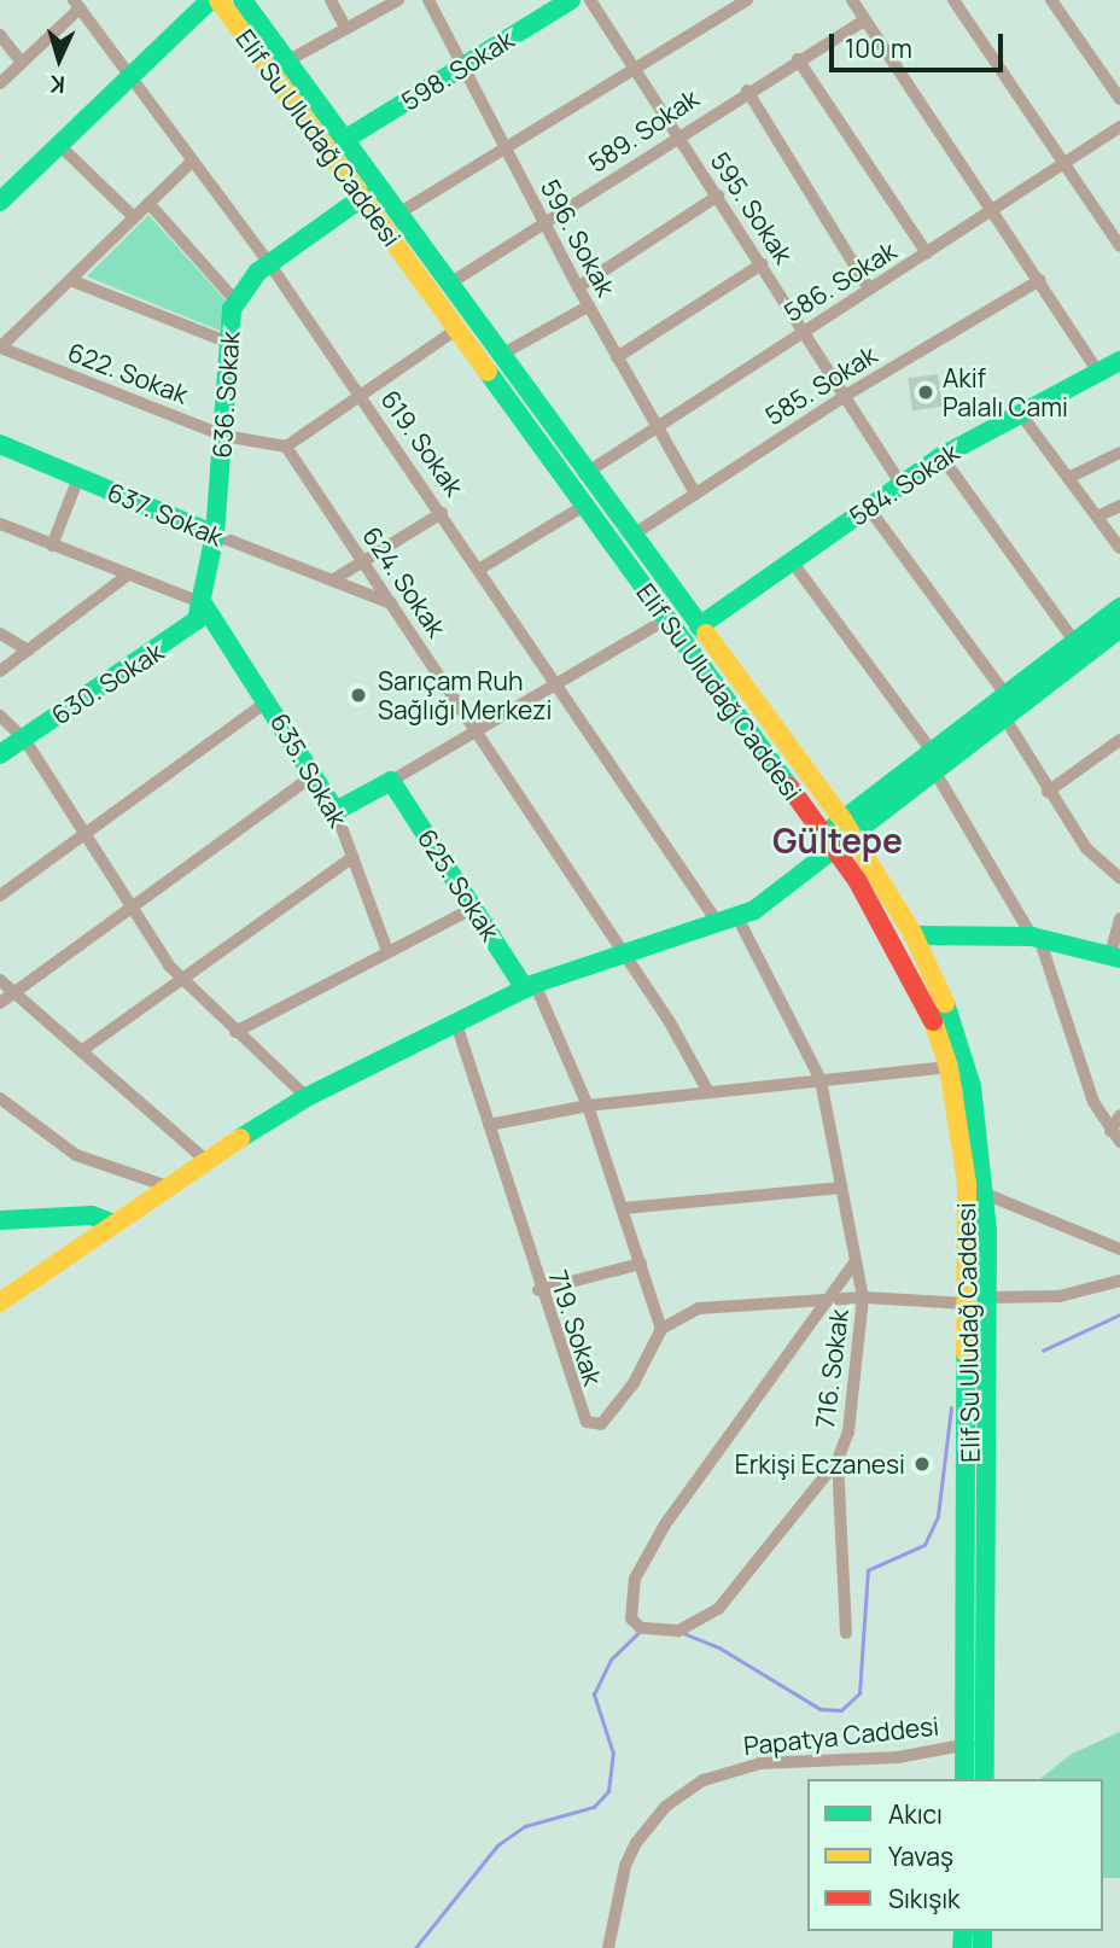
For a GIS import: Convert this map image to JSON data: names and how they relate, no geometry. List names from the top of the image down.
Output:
{
  "streets": {
    "main road": [
      "598. Sokak",
      "Elif Su Uludağ Caddesi",
      "636. Sokak",
      "584. Sokak",
      "637. Sokak",
      "630. Sokak",
      "635. Sokak",
      "625. Sokak"
    ],
    "street": [
      "589. Sokak",
      "595. Sokak",
      "596. Sokak",
      "586. Sokak",
      "622. Sokak",
      "585. Sokak",
      "619. Sokak",
      "624. Sokak",
      "719. Sokak",
      "716. Sokak",
      "Papatya Caddesi"
    ]
  },
  "crossings": [
    ["598. Sokak", "Elif Su Uludağ Caddesi"],
    ["598. Sokak", "596. Sokak"],
    ["589. Sokak", "Elif Su Uludağ Caddesi"],
    ["589. Sokak", "595. Sokak"],
    ["589. Sokak", "596. Sokak"],
    ["Elif Su Uludağ Caddesi", "586. Sokak"],
    ["Elif Su Uludağ Caddesi", "585. Sokak"],
    ["Elif Su Uludağ Caddesi", "636. Sokak"],
    ["Elif Su Uludağ Caddesi", "584. Sokak"],
    ["Elif Su Uludağ Caddesi", "Papatya Caddesi"],
    ["595. Sokak", "586. Sokak"],
    ["595. Sokak", "585. Sokak"],
    ["595. Sokak", "584. Sokak"],
    ["596. Sokak", "586. Sokak"],
    ["596. Sokak", "585. Sokak"],
    ["622. Sokak", "636. Sokak"],
    ["622. Sokak", "624. Sokak"],
    ["636. Sokak", "619. Sokak"],
    ["636. Sokak", "637. Sokak"],
    ["636. Sokak", "630. Sokak"],
    ["636. Sokak", "635. Sokak"],
    ["619. Sokak", "716. Sokak"],
    ["637. Sokak", "624. Sokak"],
    ["630. Sokak", "635. Sokak"]
  ],
  "districts": ["Gültepe"],
  "places": ["Akif Palalı Cami", "Sarıçam Ruh Sağlığı Merkezi", "Erkişi Eczanesi"],
  "legend": ["Akıcı", "Yavaş", "Sıkışık"],
  "scale_bar": "100 m",
  "north": "bottom"
}
